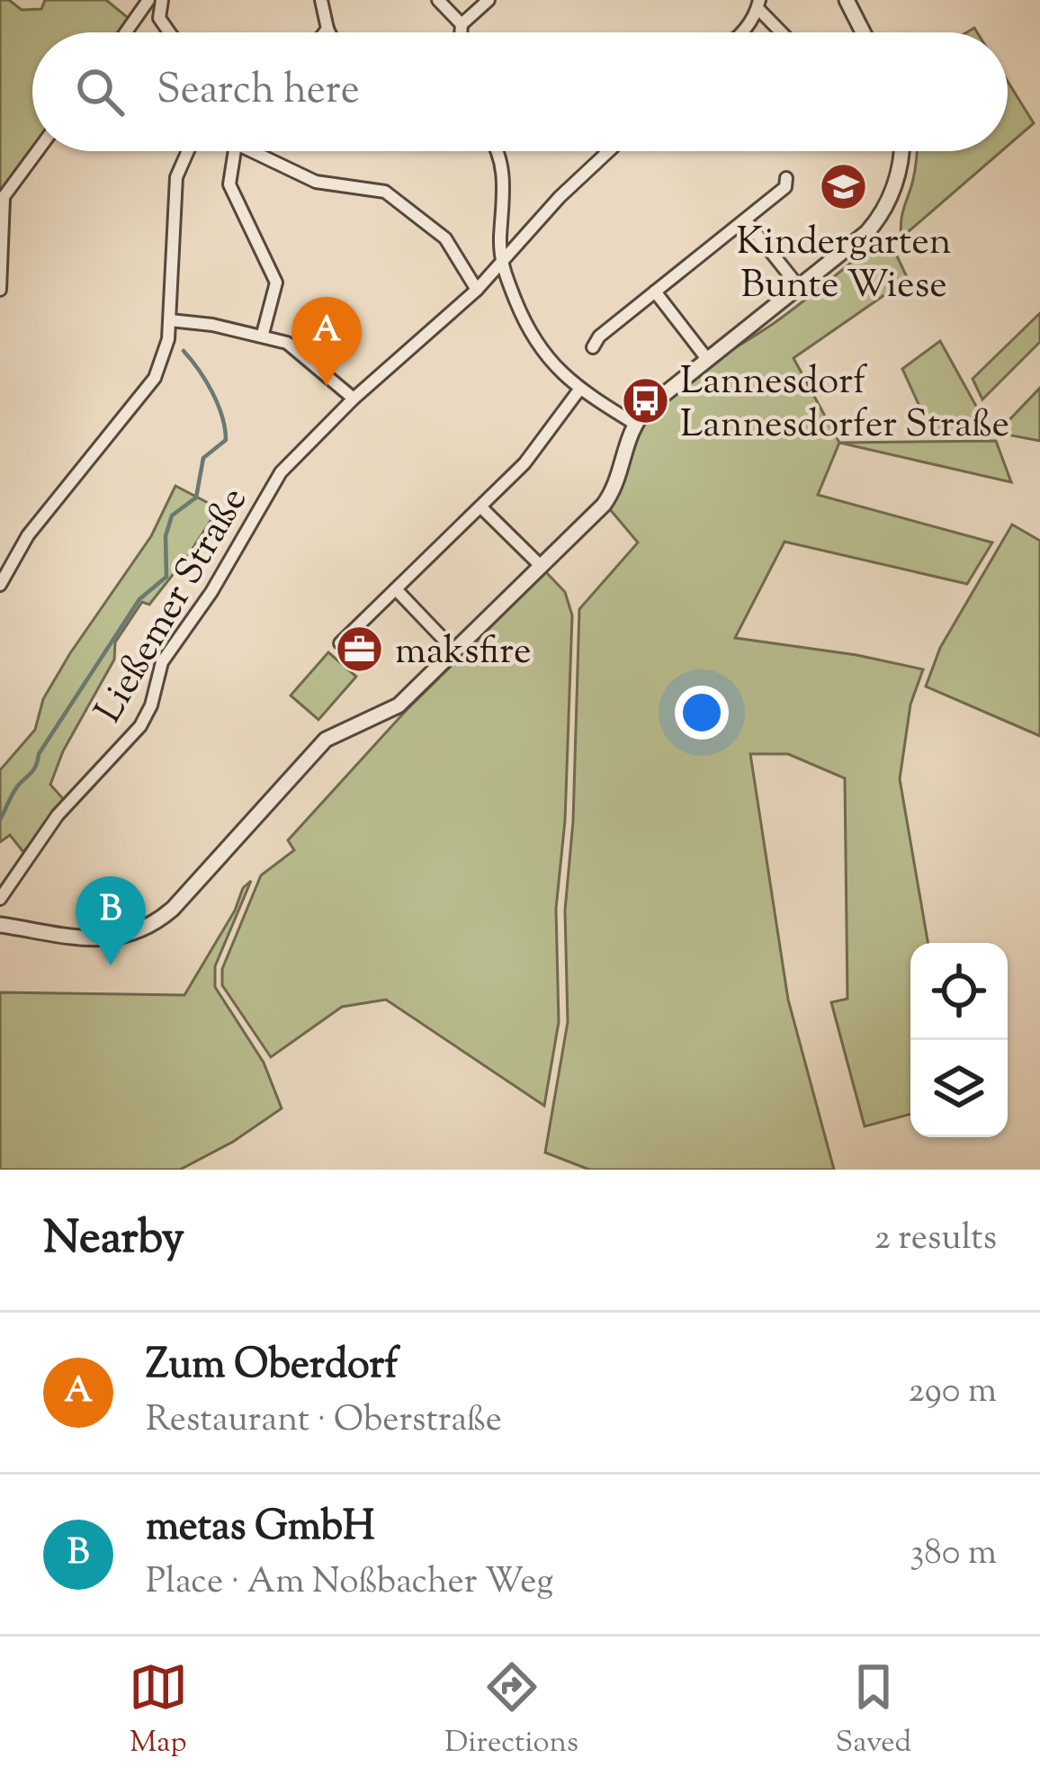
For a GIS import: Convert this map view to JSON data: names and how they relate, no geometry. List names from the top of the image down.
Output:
{
  "streets": {
    "street": ["Ließemer Straße"]
  },
  "places": {
    "school or university": ["Kindergarten Bunte Wiese"],
    "bus stop": ["Lannesdorf Lannesdorfer Straße"],
    "office": ["maksfire"]
  },
  "page": {
    "search": "Search here",
    "pins": ["A", "B"],
    "heading": ["Nearby", "2 results"],
    "list": [
      {
        "mark": "A",
        "name": "Zum Oberdorf",
        "note": "Restaurant · Oberstraße",
        "value": "290 m"
      },
      {
        "mark": "B",
        "name": "metas GmbH",
        "note": "Place · Am Noßbacher Weg",
        "value": "380 m"
      }
    ],
    "nav": ["Map", "Directions", "Saved"]
  }
}
